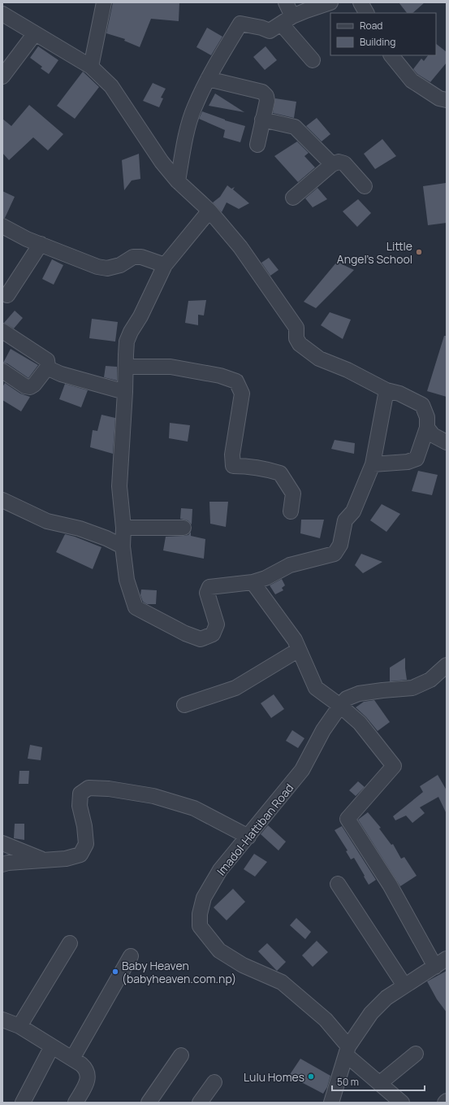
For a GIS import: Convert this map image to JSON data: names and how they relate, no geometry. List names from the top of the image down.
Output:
{
  "streets": {
    "street": ["Imadol-Hattiban Road"]
  },
  "places": ["Little Angel's School", "Baby Heaven (babyheaven.com.np)", "Lulu Homes"],
  "legend": ["Road", "Building"],
  "scale_bar": "50 m"
}
